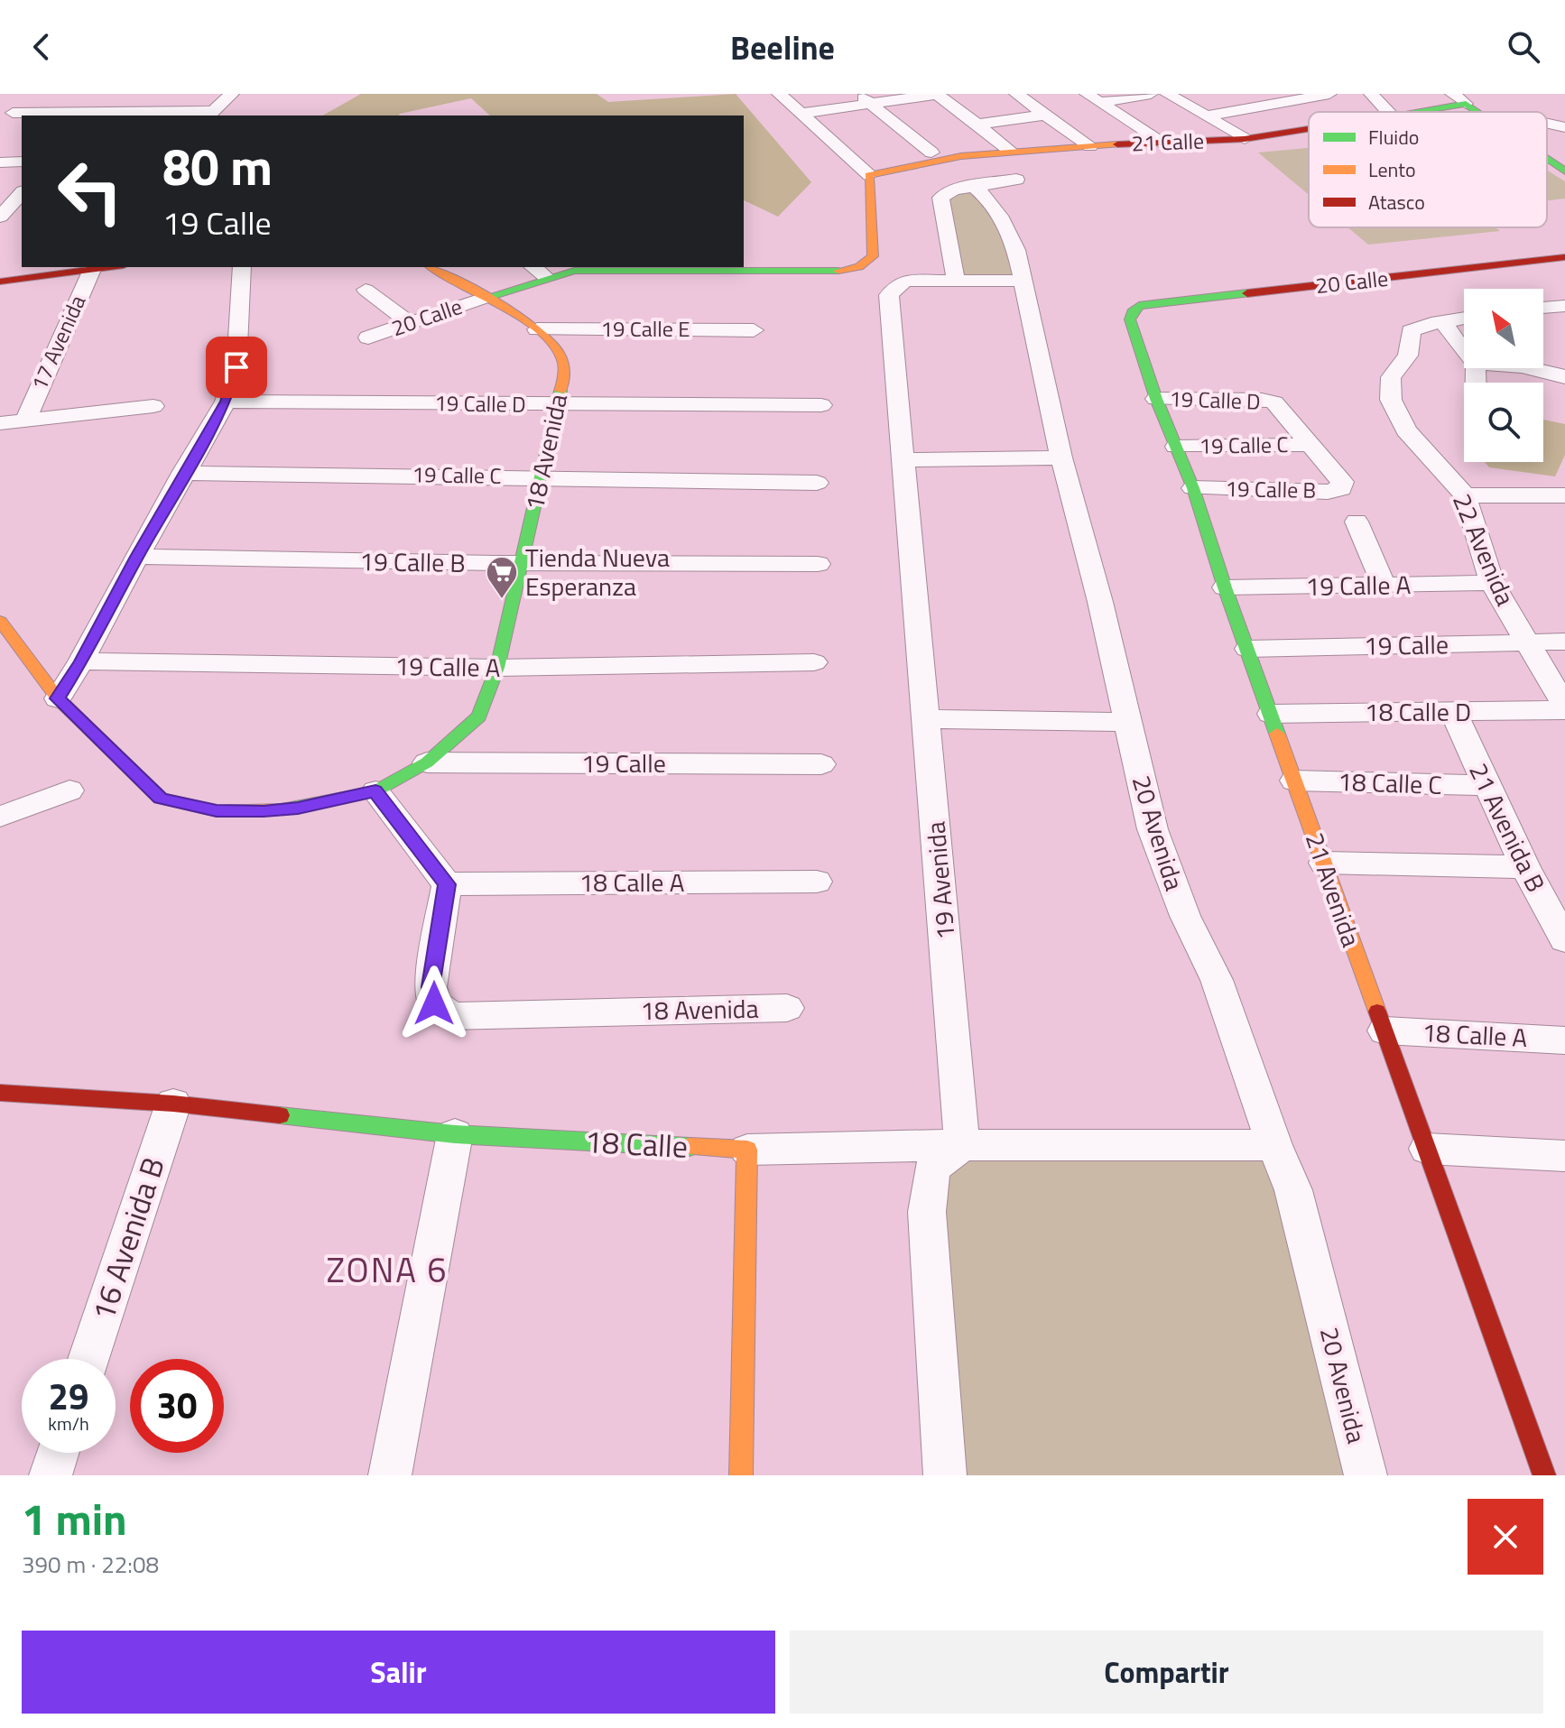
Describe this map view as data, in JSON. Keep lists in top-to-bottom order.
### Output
{
  "streets": {
    "street": [
      "21 Calle",
      "20 Calle",
      "19 Calle E",
      "17 Avenida",
      "19 Calle D",
      "19 Calle C",
      "18 Avenida",
      "19 Calle B",
      "22 Avenida",
      "19 Calle A",
      "19 Calle",
      "18 Calle D",
      "18 Calle C",
      "21 Avenida B",
      "20 Avenida",
      "19 Avenida",
      "18 Calle A",
      "21 Avenida",
      "18 Calle",
      "16 Avenida B"
    ]
  },
  "crossings": [
    ["20 Calle", "18 Avenida"],
    ["20 Calle", "21 Avenida"],
    ["19 Calle E", "18 Avenida"],
    ["19 Calle D", "19 Calle C"],
    ["19 Calle D", "18 Avenida"],
    ["19 Calle D", "19 Calle B"],
    ["19 Calle D", "21 Avenida"],
    ["19 Calle C", "18 Avenida"],
    ["19 Calle C", "19 Calle B"],
    ["19 Calle C", "21 Avenida"],
    ["18 Avenida", "19 Calle B"],
    ["18 Avenida", "19 Calle A"],
    ["18 Avenida", "19 Calle"],
    ["18 Avenida", "18 Calle A"],
    ["19 Calle B", "21 Avenida"],
    ["22 Avenida", "19 Calle A"],
    ["22 Avenida", "19 Calle"],
    ["22 Avenida", "18 Calle D"],
    ["19 Calle A", "21 Avenida"],
    ["19 Calle", "21 Avenida"],
    ["18 Calle D", "21 Avenida B"],
    ["18 Calle D", "21 Avenida"],
    ["18 Calle C", "21 Avenida B"],
    ["18 Calle C", "21 Avenida"],
    ["20 Avenida", "18 Calle"],
    ["19 Avenida", "18 Calle"],
    ["18 Calle A", "21 Avenida"],
    ["18 Calle", "16 Avenida B"]
  ],
  "districts": ["ZONA 6"],
  "places": {
    "supermarket": ["Tienda Nueva Esperanza"]
  },
  "legend": ["Fluido", "Lento", "Atasco"],
  "north": "top left",
  "page": {
    "header": "Beeline",
    "turn": ["80 m", "19 Calle"],
    "speed": "29 km/h",
    "limit": "30",
    "heading": ["1 min", "390 m · 22:08"],
    "buttons": ["Salir", "Compartir"]
  }
}
